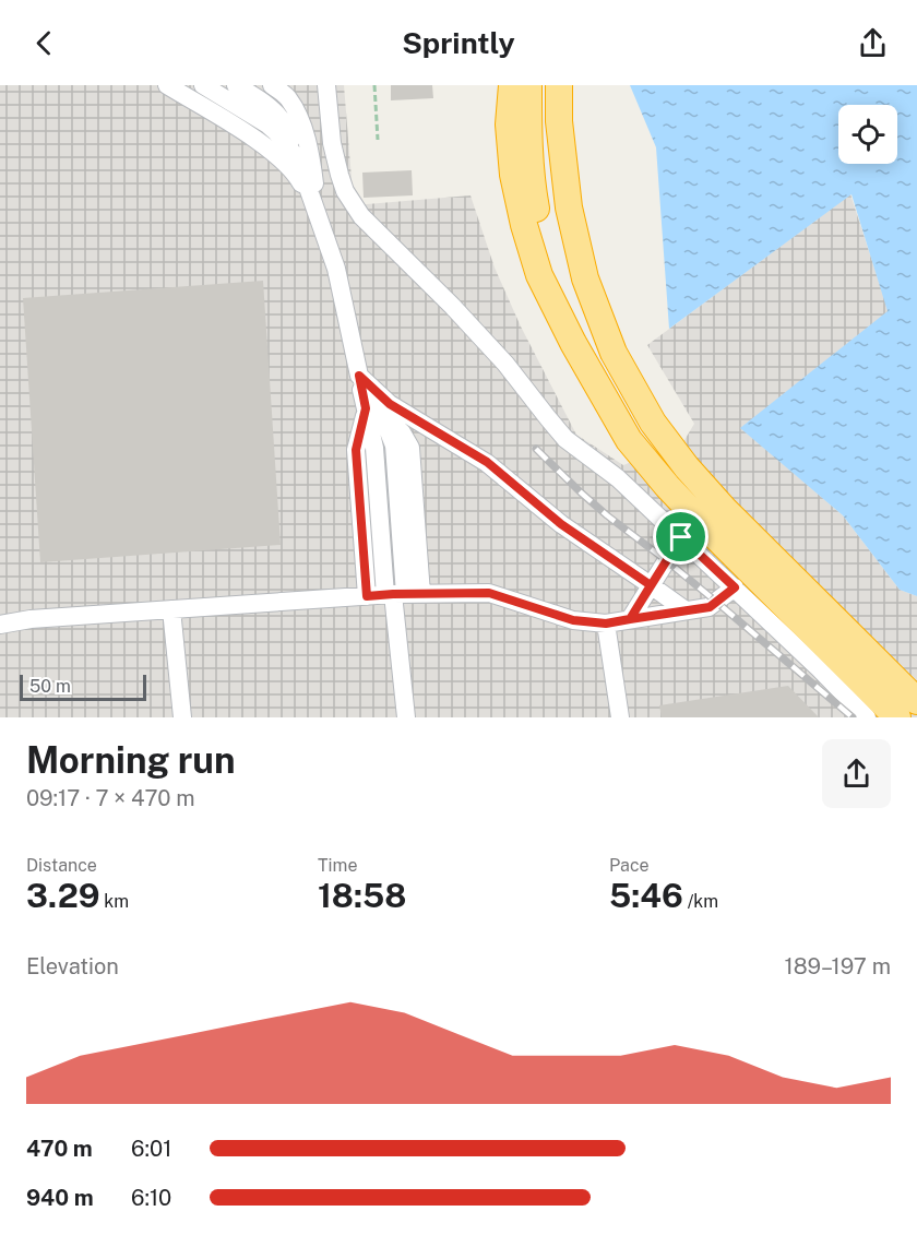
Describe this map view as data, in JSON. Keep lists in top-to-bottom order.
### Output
{
  "scale_bar": "50 m",
  "page": {
    "header": "Sprintly",
    "scale": "50 m",
    "heading": ["Morning run", "09:17 · 7 × 470 m"],
    "stats": [
      ["Distance", "3.29 km"],
      ["Time", "18:58"],
      ["Pace", "5:46 /km"]
    ],
    "chart": ["Elevation", "189–197 m"],
    "list": [
      {
        "name": "470 m",
        "note": "6:01"
      },
      {
        "name": "940 m",
        "note": "6:10"
      }
    ]
  }
}
